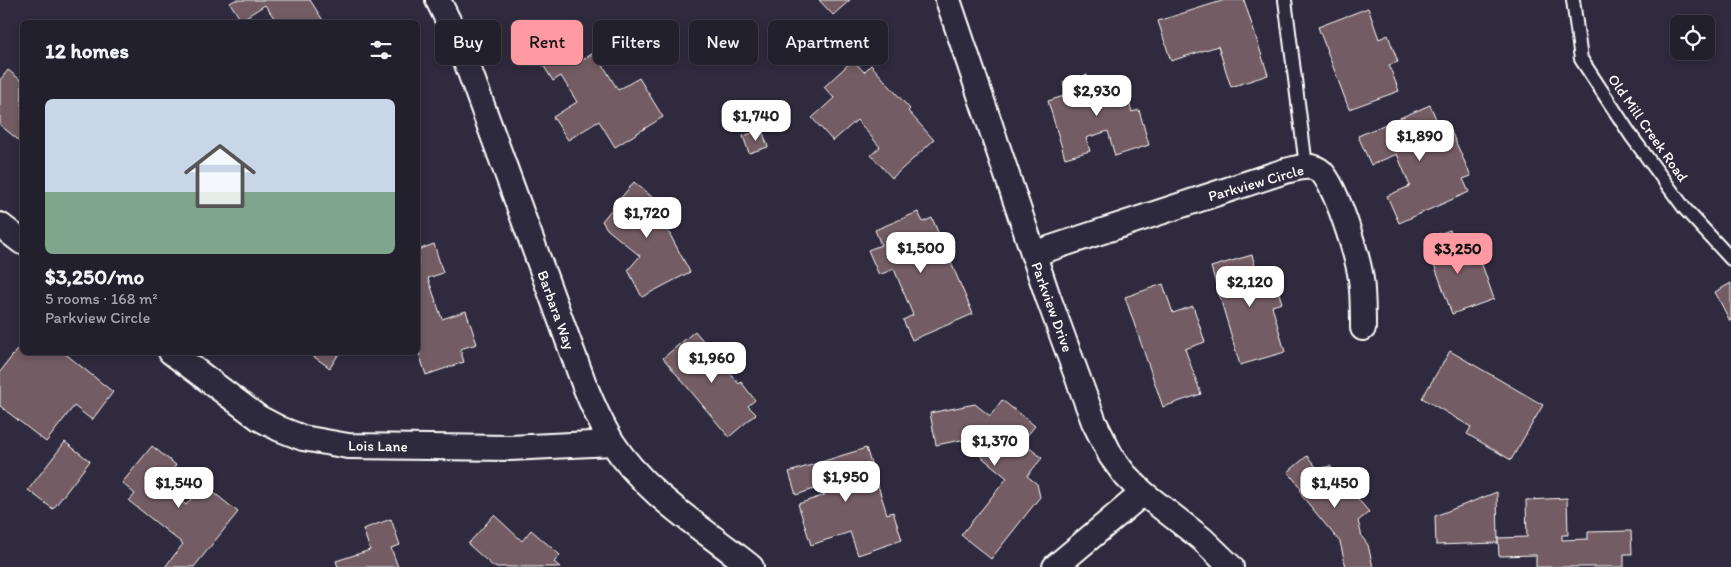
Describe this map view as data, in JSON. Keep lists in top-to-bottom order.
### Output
{
  "streets": {
    "street": [
      "Parkview Circle",
      "Parkview Drive",
      "Barbara Way",
      "Lois Lane"
    ],
    "lane": ["Old Mill Creek Road"]
  },
  "crossings": [
    ["Parkview Circle", "Parkview Drive"],
    ["Barbara Way", "Lois Lane"]
  ],
  "page": {
    "chip": [
      "Buy",
      "Rent",
      "Filters",
      "New",
      "Apartment"
    ],
    "heading": "12 homes",
    "price": [
      "$2,930",
      "$1,740",
      "$1,890",
      "$1,720",
      "$1,500",
      "$3,250",
      "$2,120",
      "$1,960",
      "$1,370",
      "$1,950",
      "$1,540",
      "$1,450"
    ],
    "list": [
      {
        "name": "$3,250/mo",
        "note": "5 rooms · 168 m² · Parkview Circle"
      }
    ]
  }
}
